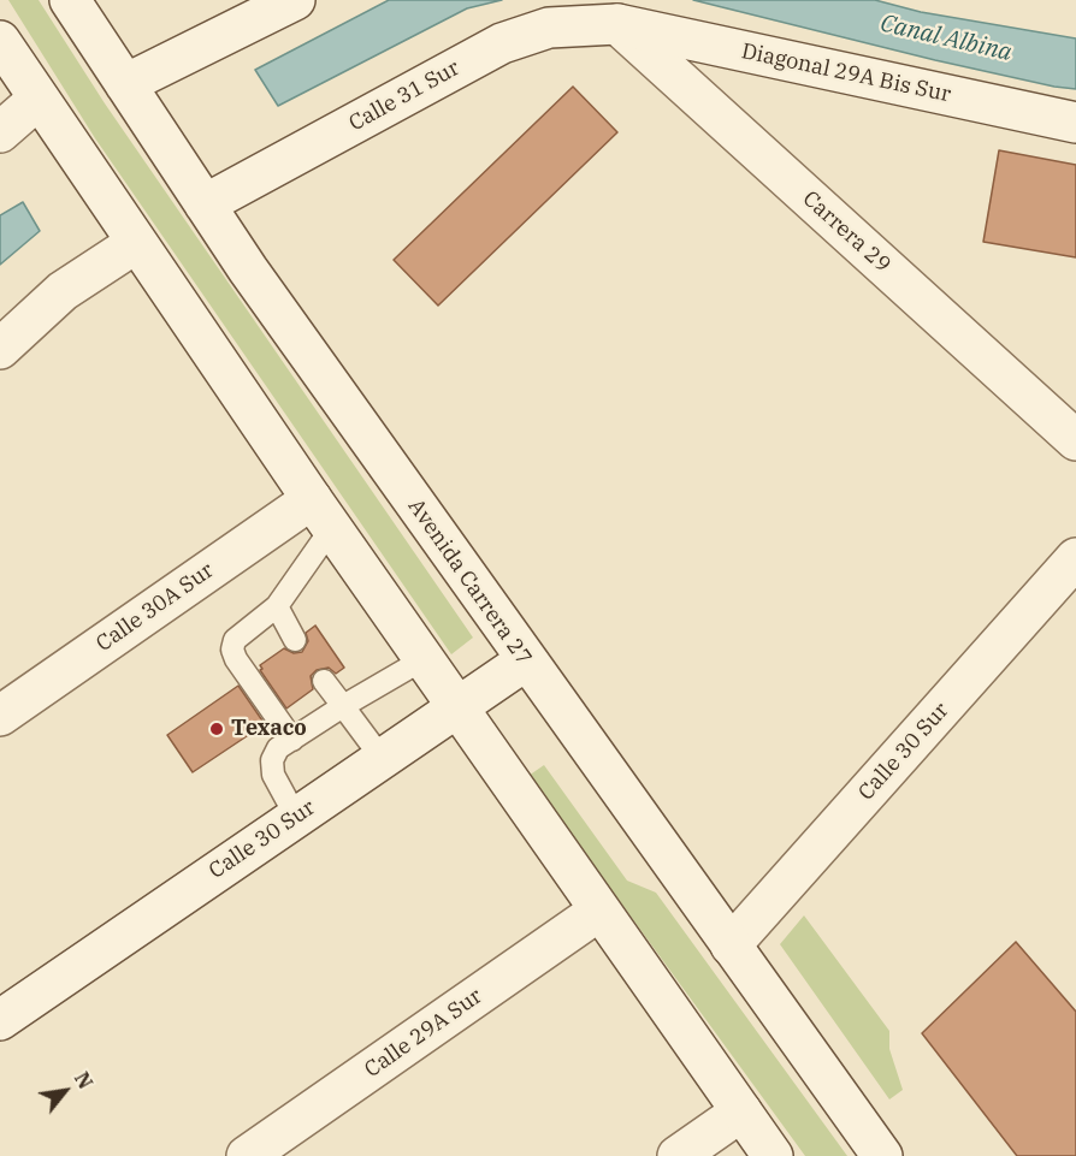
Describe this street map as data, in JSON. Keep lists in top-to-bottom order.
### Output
{
  "streets": {
    "street": [
      "Diagonal 29A Bis Sur",
      "Calle 31 Sur",
      "Carrera 29",
      "Avenida Carrera 27",
      "Calle 30A Sur",
      "Calle 30 Sur",
      "Calle 29A Sur"
    ]
  },
  "crossings": [
    ["Diagonal 29A Bis Sur", "Calle 31 Sur"],
    ["Diagonal 29A Bis Sur", "Carrera 29"],
    ["Calle 31 Sur", "Carrera 29"],
    ["Calle 31 Sur", "Avenida Carrera 27"],
    ["Avenida Carrera 27", "Calle 30 Sur"]
  ],
  "water": ["Canal Albina"],
  "places": ["Texaco"],
  "north": "top right"
}
